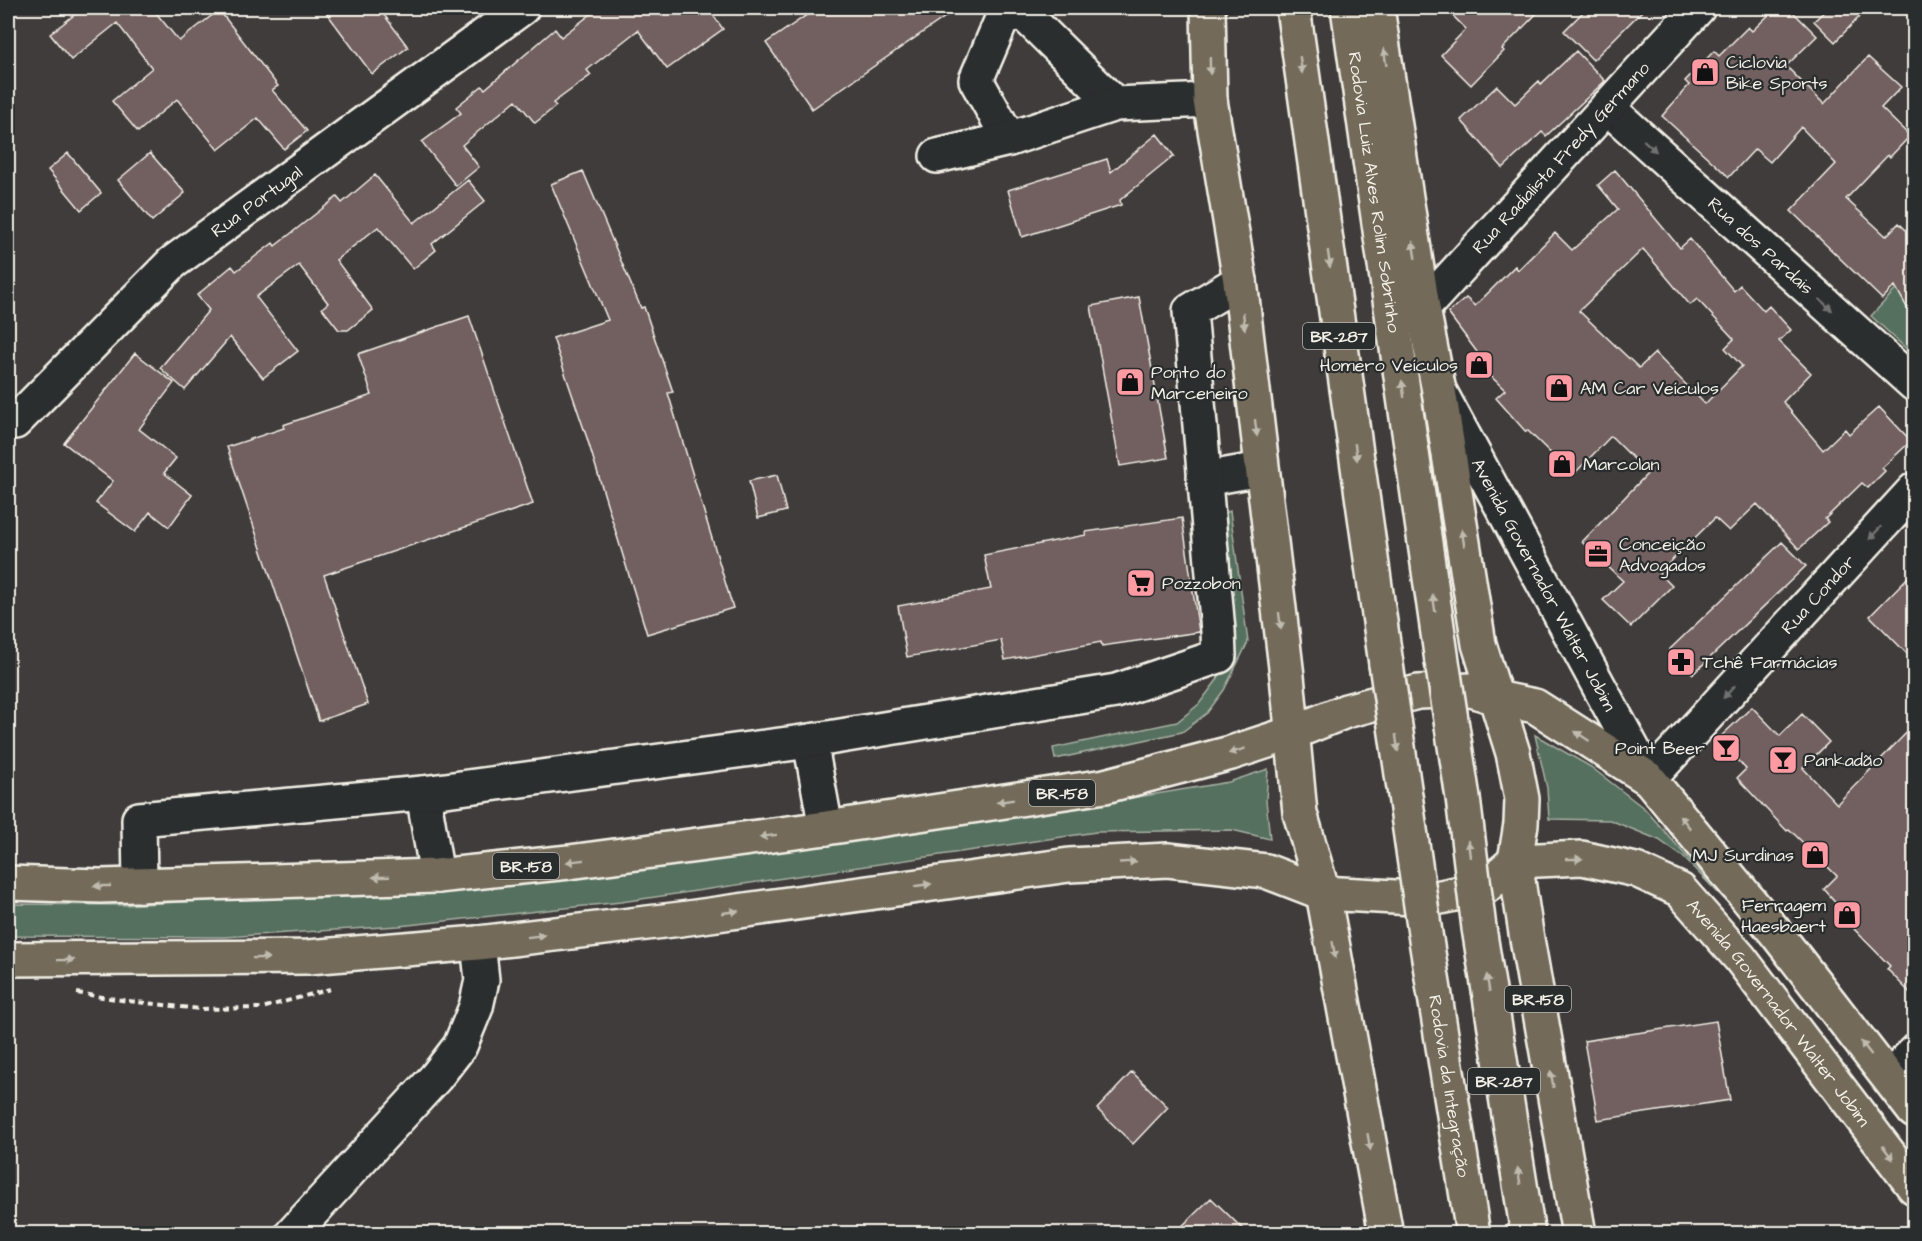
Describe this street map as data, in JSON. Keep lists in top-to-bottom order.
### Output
{
  "streets": {
    "main road": [
      "Rodovia Luiz Alves Rolim Sobrinho",
      "BR-287",
      "Avenida Governador Walter Jobim",
      "BR-158",
      "Rodovia da Integração"
    ],
    "street": [
      "Rua Radialista Fredy Germano",
      "Rua Portugal",
      "Rua dos Pardais",
      "Rua Condor"
    ]
  },
  "crossings": [
    ["Rua Radialista Fredy Germano", "Rua dos Pardais"],
    ["Avenida Governador Walter Jobim", "Rua Condor"],
    ["Avenida Governador Walter Jobim", "BR-158"]
  ],
  "one_way": ["Rua dos Pardais", "Rua Condor"],
  "places": {
    "shop": [
      "Ciclovia Bike Sports",
      "Homero Veículos",
      "Ponto do Marceneiro",
      "AM Car Veículos",
      "Marcolan",
      "MJ Surdinas",
      "Ferragem Haesbaert"
    ],
    "office": ["Conceição Advogados"],
    "supermarket": ["Pozzobon"],
    "pharmacy": ["Tchê Farmácias"],
    "bar": ["Point Beer", "Pankadão"]
  }
}
